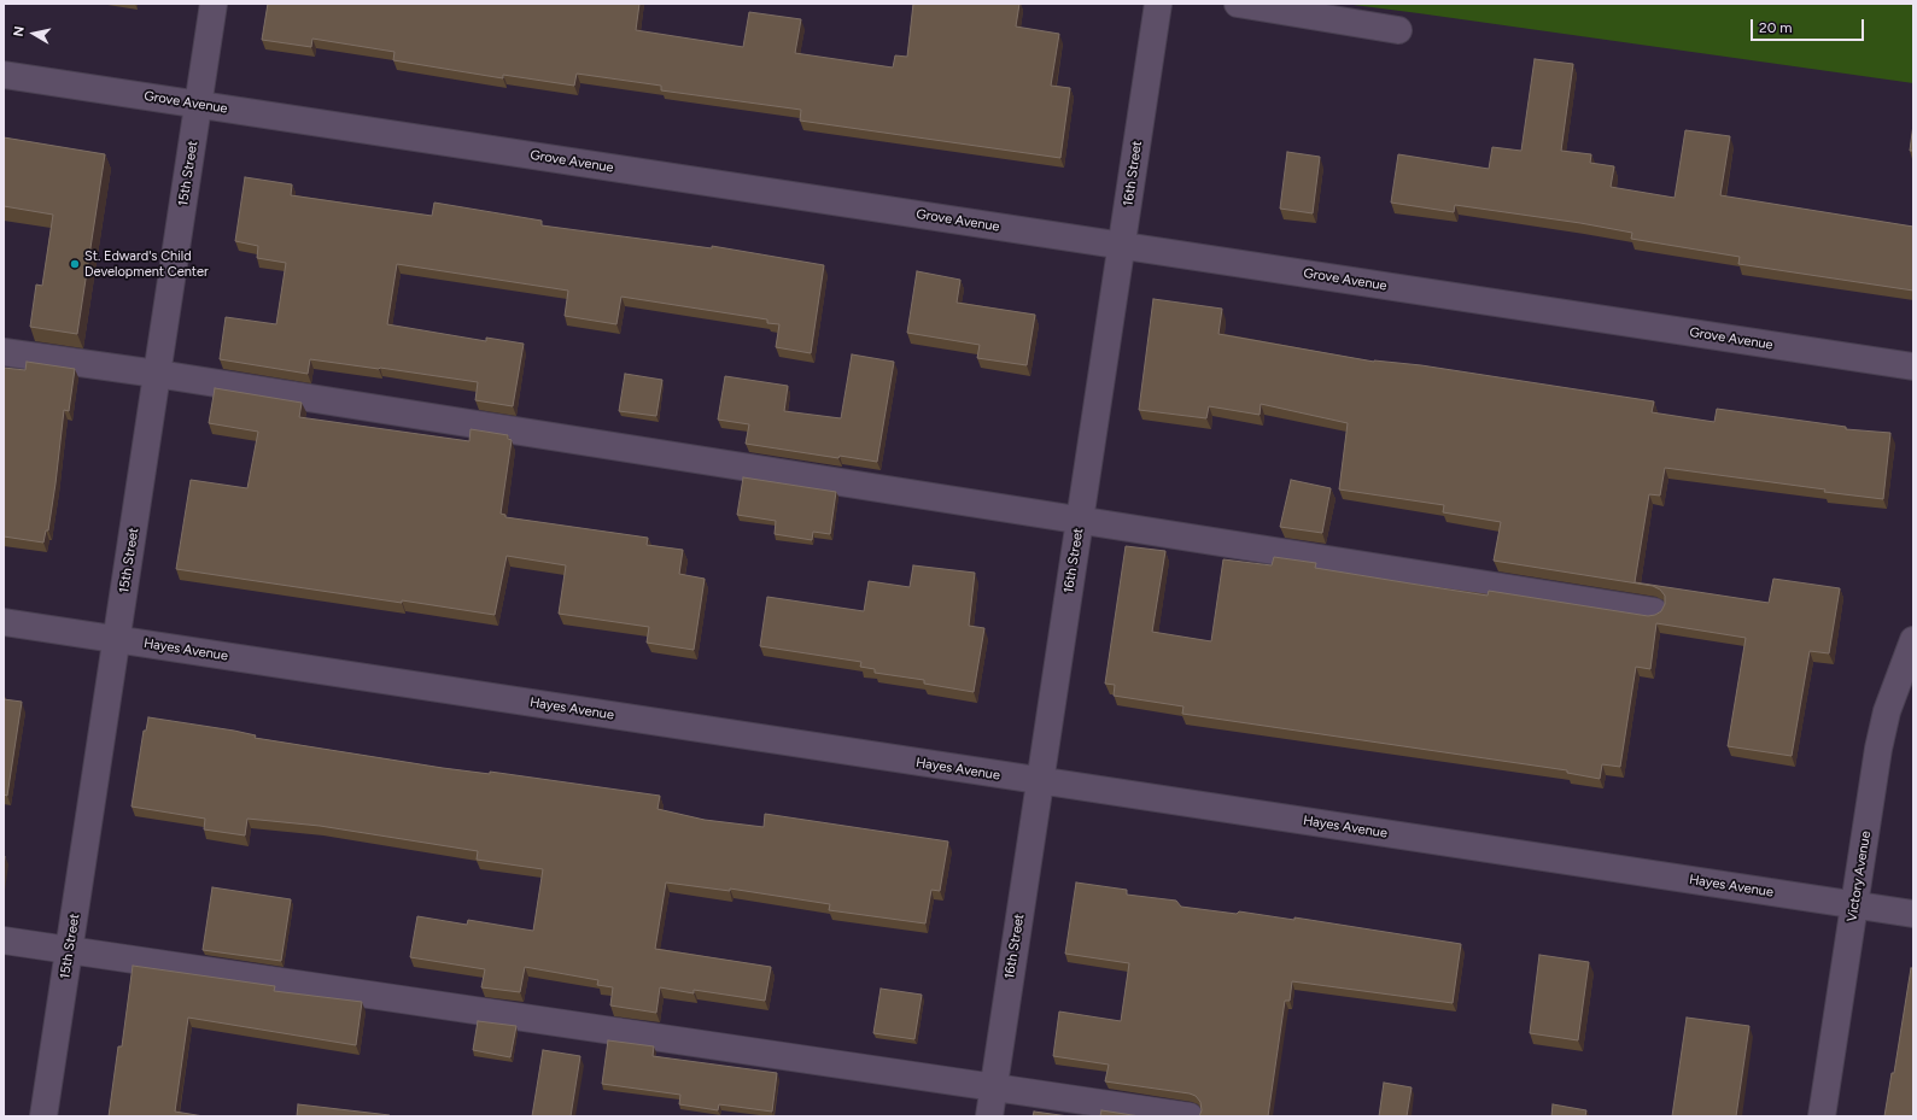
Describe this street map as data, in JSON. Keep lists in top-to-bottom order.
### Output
{
  "streets": {
    "street": [
      "Grove Avenue",
      "15th Street",
      "16th Street",
      "Hayes Avenue",
      "Victory Avenue"
    ]
  },
  "crossings": [
    ["Grove Avenue", "15th Street"],
    ["Grove Avenue", "16th Street"],
    ["15th Street", "Hayes Avenue"],
    ["16th Street", "Hayes Avenue"],
    ["Hayes Avenue", "Victory Avenue"]
  ],
  "places": ["St. Edward's Child Development Center"],
  "scale_bar": "20 m",
  "north": "left"
}
